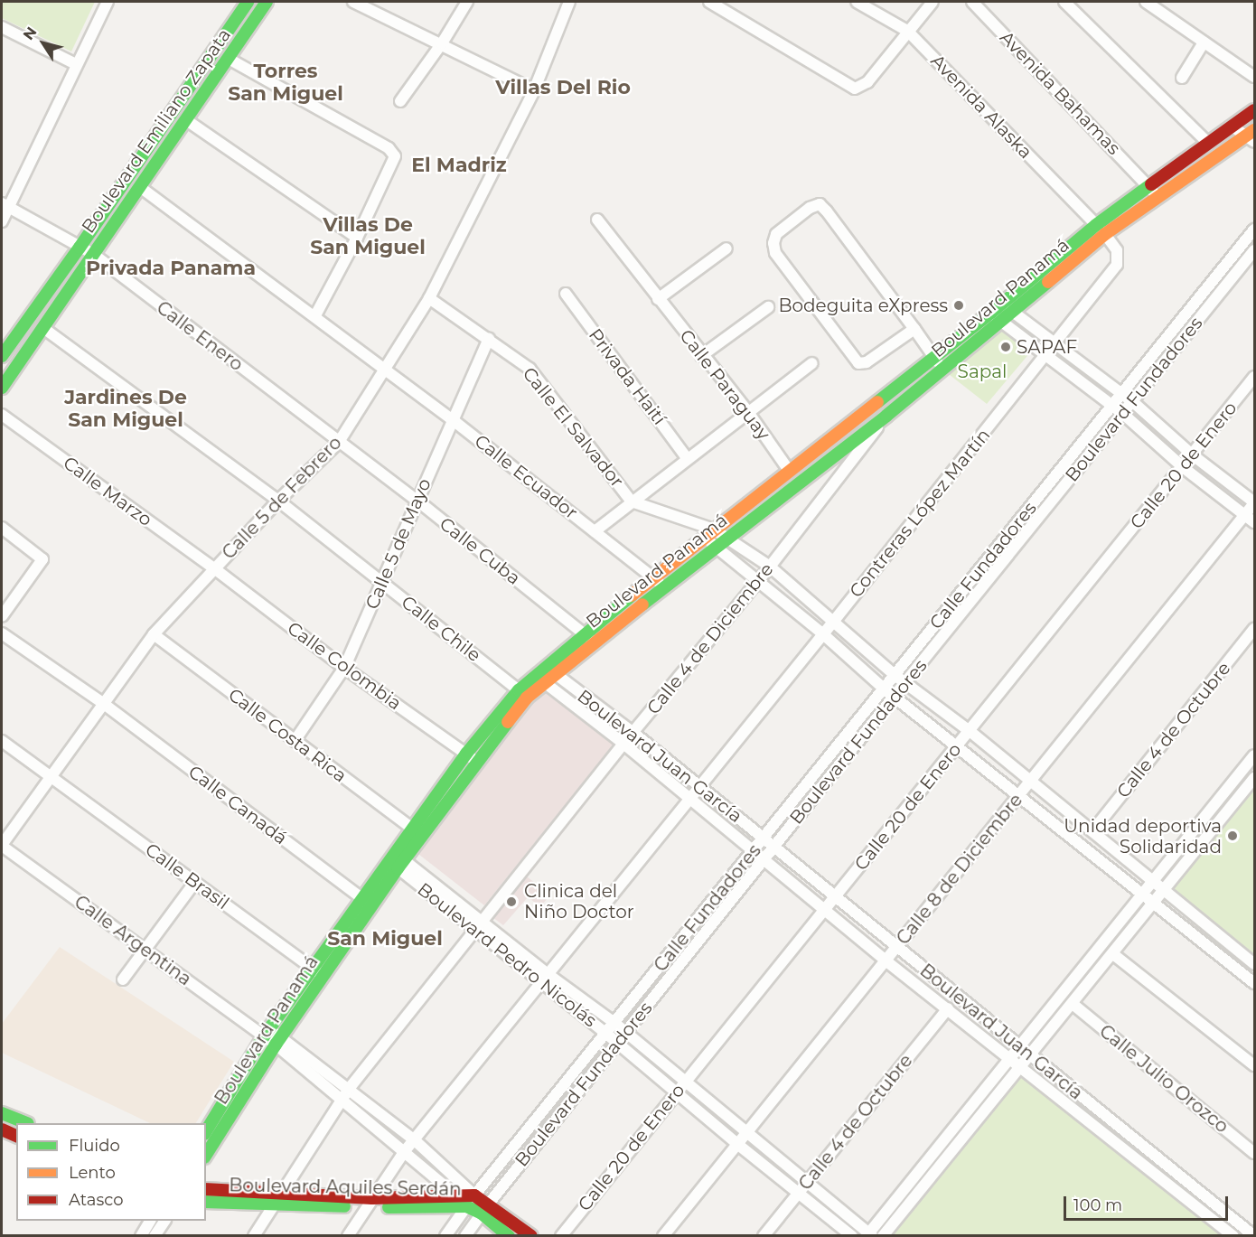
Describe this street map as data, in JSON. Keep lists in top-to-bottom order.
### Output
{
  "streets": {
    "street": [
      "Avenida Bahamas",
      "Avenida Alaska",
      "Boulevard Emiliano Zapata",
      "Boulevard Panamá",
      "Calle Enero",
      "Privada Haití",
      "Calle Paraguay",
      "Boulevard Fundadores",
      "Calle El Salvador",
      "Calle 20 de Enero",
      "Calle Ecuador",
      "Calle Marzo",
      "Calle 5 de Febrero",
      "Contreras López Martín",
      "Calle 5 de Mayo",
      "Calle Cuba",
      "Calle Fundadores",
      "Calle Chile",
      "Calle 4 de Diciembre",
      "Calle Colombia",
      "Calle 4 de Octubre",
      "Calle Costa Rica",
      "Boulevard Juan García",
      "Calle Canadá",
      "Calle 8 de Diciembre",
      "Calle Brasil",
      "Calle Argentina",
      "Boulevard Pedro Nicolás",
      "Calle Julio Orozco",
      "Boulevard Aquiles Serdán"
    ]
  },
  "crossings": [
    ["Avenida Bahamas", "Boulevard Panamá"],
    ["Avenida Alaska", "Boulevard Panamá"],
    ["Avenida Alaska", "Contreras López Martín"],
    ["Boulevard Emiliano Zapata", "Calle Enero"],
    ["Boulevard Emiliano Zapata", "Calle Ecuador"],
    ["Boulevard Emiliano Zapata", "Calle Chile"],
    ["Boulevard Panamá", "Calle Paraguay"],
    ["Boulevard Panamá", "Calle El Salvador"],
    ["Boulevard Panamá", "Calle Ecuador"],
    ["Boulevard Panamá", "Contreras López Martín"],
    ["Boulevard Panamá", "Calle Cuba"],
    ["Boulevard Panamá", "Calle Chile"],
    ["Boulevard Panamá", "Calle 4 de Diciembre"],
    ["Boulevard Panamá", "Calle Colombia"],
    ["Boulevard Panamá", "Calle Costa Rica"],
    ["Boulevard Panamá", "Boulevard Juan García"],
    ["Boulevard Panamá", "Calle Canadá"],
    ["Boulevard Panamá", "Calle Brasil"],
    ["Boulevard Panamá", "Calle Argentina"],
    ["Boulevard Panamá", "Boulevard Pedro Nicolás"],
    ["Calle Enero", "Calle 5 de Febrero"],
    ["Calle Enero", "Calle Cuba"],
    ["Boulevard Fundadores", "Calle El Salvador"],
    ["Boulevard Fundadores", "Boulevard Juan García"],
    ["Boulevard Fundadores", "Boulevard Pedro Nicolás"],
    ["Boulevard Fundadores", "Boulevard Aquiles Serdán"],
    ["Calle El Salvador", "Calle 20 de Enero"],
    ["Calle El Salvador", "Calle 5 de Febrero"],
    ["Calle El Salvador", "Contreras López Martín"],
    ["Calle El Salvador", "Calle 5 de Mayo"],
    ["Calle El Salvador", "Calle Fundadores"],
    ["Calle El Salvador", "Calle 4 de Diciembre"],
    ["Calle El Salvador", "Calle 4 de Octubre"],
    ["Calle El Salvador", "Calle 8 de Diciembre"],
    ["Calle 20 de Enero", "Boulevard Juan García"],
    ["Calle 20 de Enero", "Boulevard Pedro Nicolás"],
    ["Calle Ecuador", "Calle 5 de Febrero"],
    ["Calle Ecuador", "Calle 5 de Mayo"],
    ["Calle Marzo", "Calle 5 de Febrero"],
    ["Calle Marzo", "Calle Colombia"],
    ["Calle 5 de Febrero", "Calle Cuba"],
    ["Calle 5 de Febrero", "Calle Chile"],
    ["Calle 5 de Febrero", "Calle Colombia"],
    ["Calle 5 de Febrero", "Calle Costa Rica"],
    ["Calle 5 de Febrero", "Calle Canadá"],
    ["Calle 5 de Febrero", "Calle Brasil"],
    ["Calle 5 de Febrero", "Calle Argentina"],
    ["Contreras López Martín", "Boulevard Juan García"],
    ["Contreras López Martín", "Boulevard Pedro Nicolás"],
    ["Contreras López Martín", "Boulevard Aquiles Serdán"],
    ["Calle 5 de Mayo", "Calle Cuba"],
    ["Calle 5 de Mayo", "Calle Chile"],
    ["Calle 5 de Mayo", "Calle Colombia"],
    ["Calle 5 de Mayo", "Calle Costa Rica"],
    ["Calle Fundadores", "Boulevard Juan García"],
    ["Calle Fundadores", "Boulevard Pedro Nicolás"],
    ["Calle Fundadores", "Boulevard Aquiles Serdán"],
    ["Calle 4 de Diciembre", "Boulevard Juan García"],
    ["Calle 4 de Diciembre", "Boulevard Pedro Nicolás"],
    ["Calle 4 de Octubre", "Boulevard Juan García"],
    ["Calle 4 de Octubre", "Boulevard Pedro Nicolás"],
    ["Boulevard Juan García", "Calle 8 de Diciembre"],
    ["Calle 8 de Diciembre", "Boulevard Pedro Nicolás"]
  ],
  "districts": [
    "Torres San Miguel",
    "Villas Del Rio",
    "El Madriz",
    "Villas De San Miguel",
    "Privada Panama",
    "Jardines De San Miguel",
    "San Miguel"
  ],
  "parks": ["Sapal"],
  "places": [
    "Bodeguita eXpress",
    "SAPAF",
    "Unidad deportiva Solidaridad",
    "Clinica del Niño Doctor"
  ],
  "legend": ["Fluido", "Lento", "Atasco"],
  "scale_bar": "100 m",
  "north": "top left"
}
